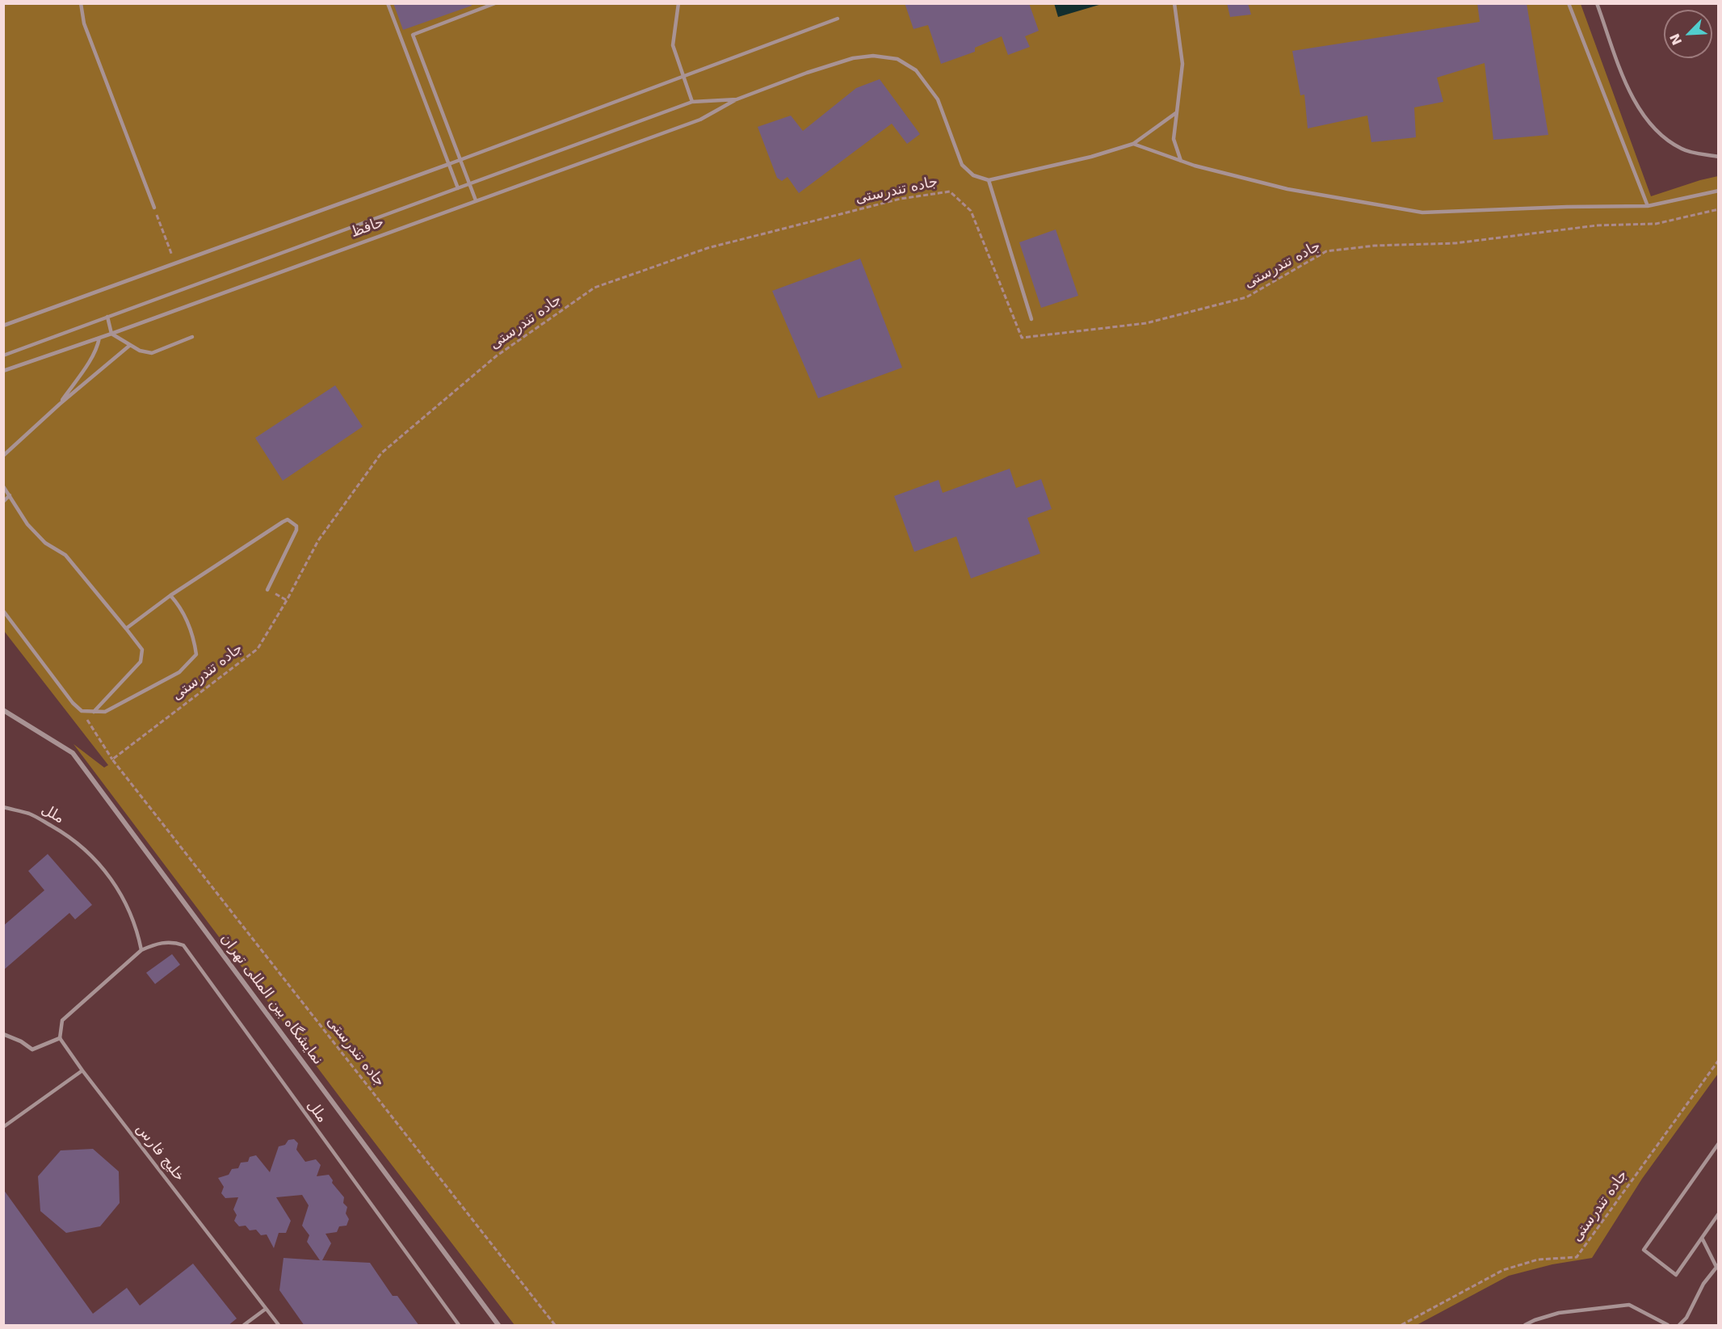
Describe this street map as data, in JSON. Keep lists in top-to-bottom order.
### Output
{
  "streets": {
    "street": ["نمایشگاه بین المللی تهران"],
    "lane": ["حافظ", "ملل", "خلیج فارس"],
    "path": ["جاده تندرستی"]
  },
  "north": "bottom left"
}
